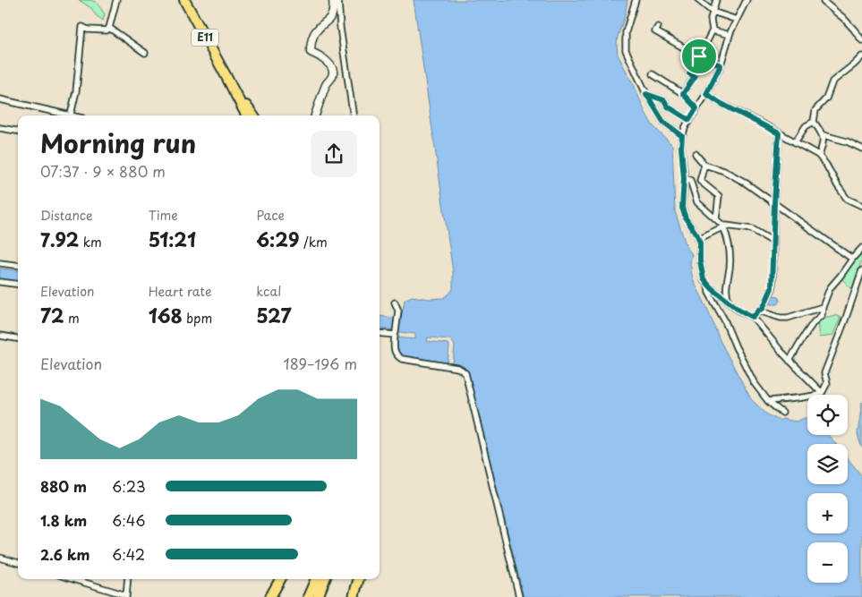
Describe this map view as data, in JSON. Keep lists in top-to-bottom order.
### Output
{
  "streets": {
    "highway": ["E11"]
  },
  "page": {
    "heading": ["Morning run", "07:37 · 9 × 880 m"],
    "stats": [
      ["Distance", "7.92 km"],
      ["Time", "51:21"],
      ["Pace", "6:29 /km"],
      ["Elevation", "72 m"],
      ["Heart rate", "168 bpm"],
      ["kcal", "527"]
    ],
    "chart": ["Elevation", "189–196 m"],
    "map_buttons": ["+", "−"],
    "list": [
      {
        "name": "880 m",
        "note": "6:23"
      },
      {
        "name": "1.8 km",
        "note": "6:46"
      },
      {
        "name": "2.6 km",
        "note": "6:42"
      }
    ]
  }
}
